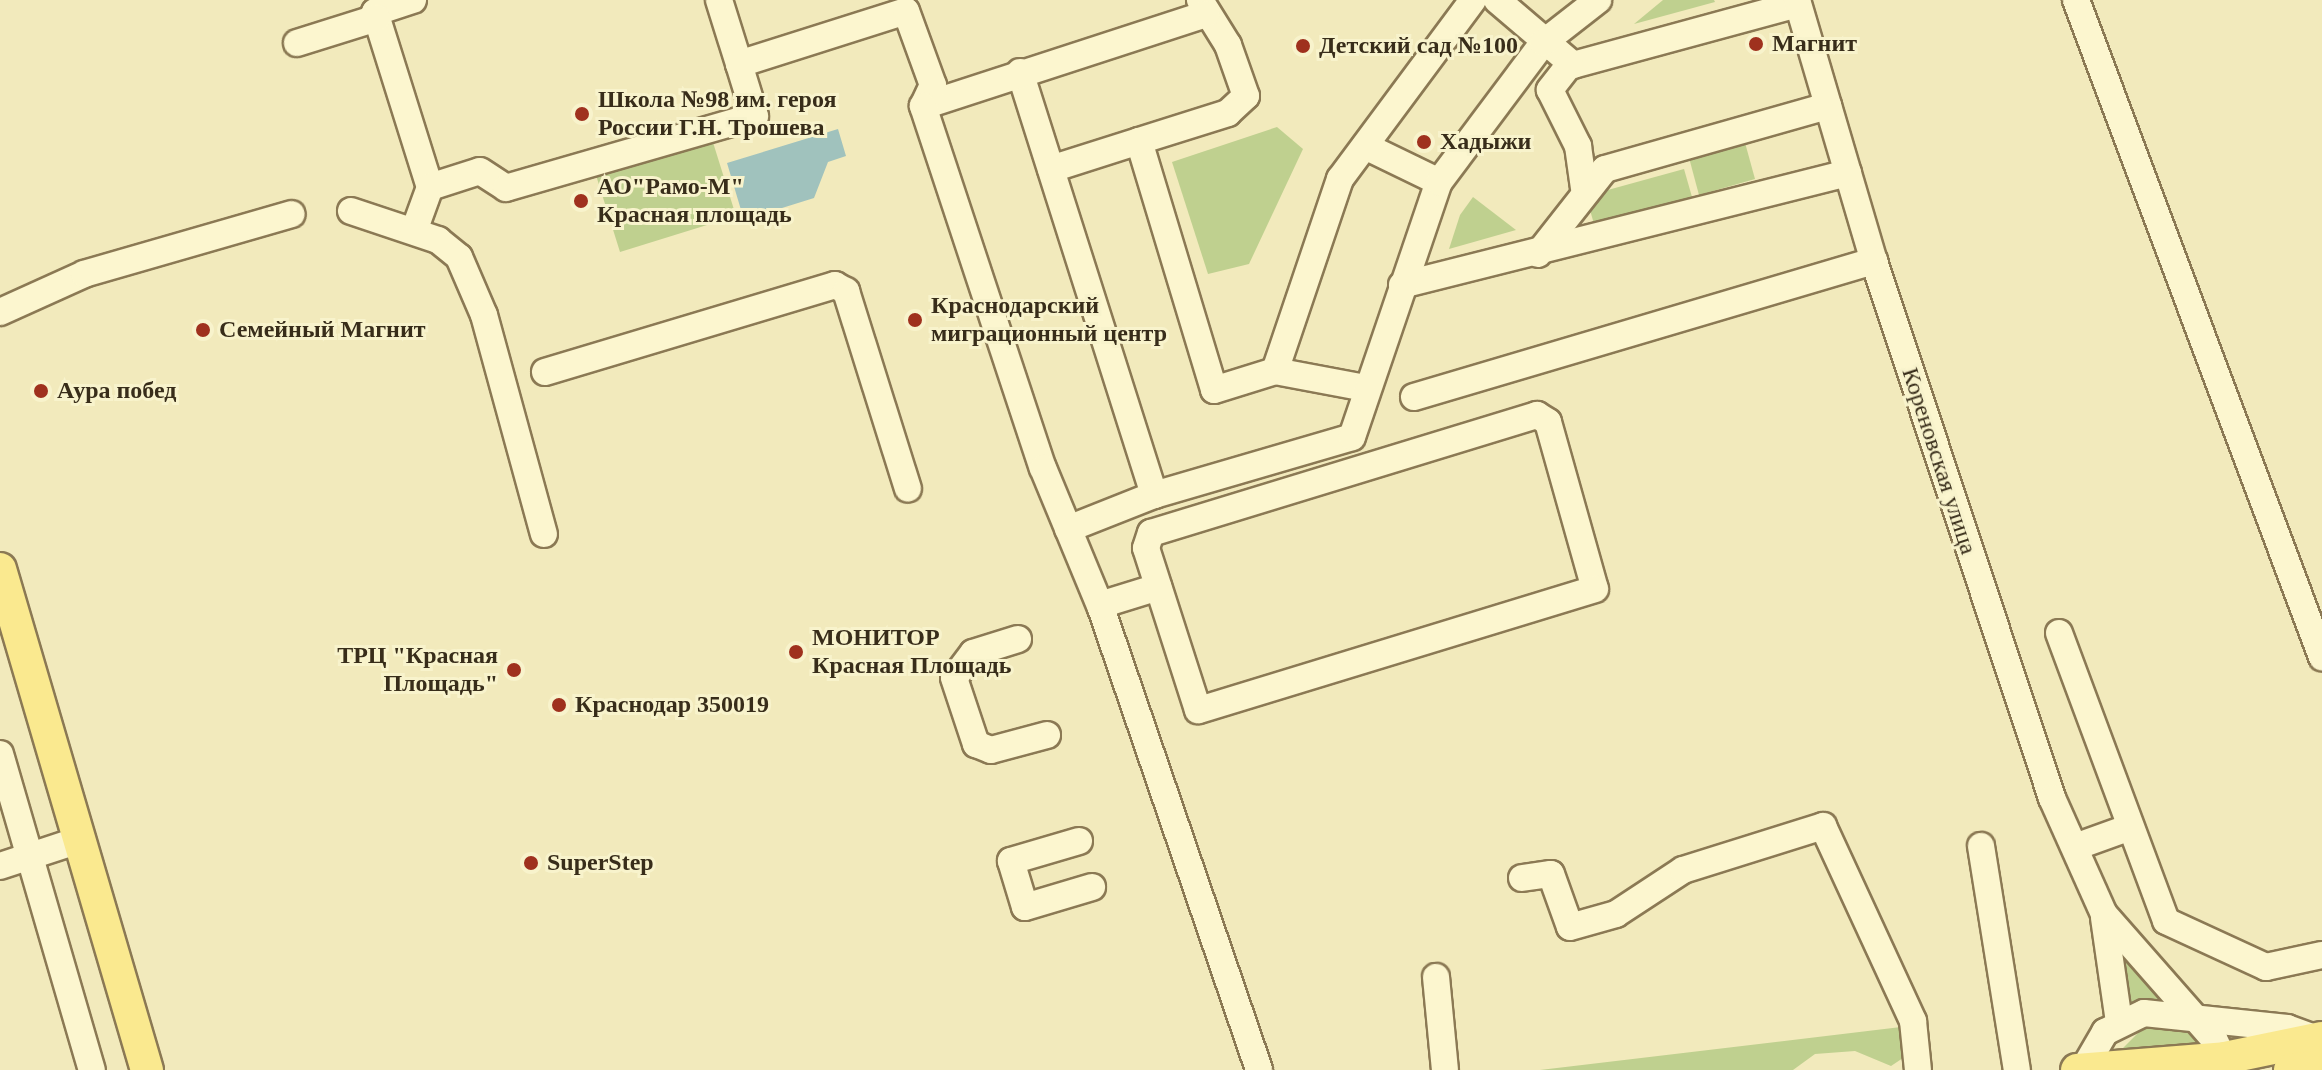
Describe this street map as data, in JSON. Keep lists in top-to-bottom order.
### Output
{
  "streets": {
    "street": ["Кореновская улица"]
  },
  "places": [
    "Магнит",
    "Детский сад №100",
    "Школа №98 им. героя России Г.Н. Трошева",
    "Хадыжи",
    "АО\"Рамо-М\" Красная площадь",
    "Краснодарский миграционный центр",
    "Семейный Магнит",
    "Аура побед",
    "МОНИТОР Красная Площадь",
    "ТРЦ \"Красная Площадь\"",
    "Краснодар 350019",
    "SuperStep"
  ]
}
